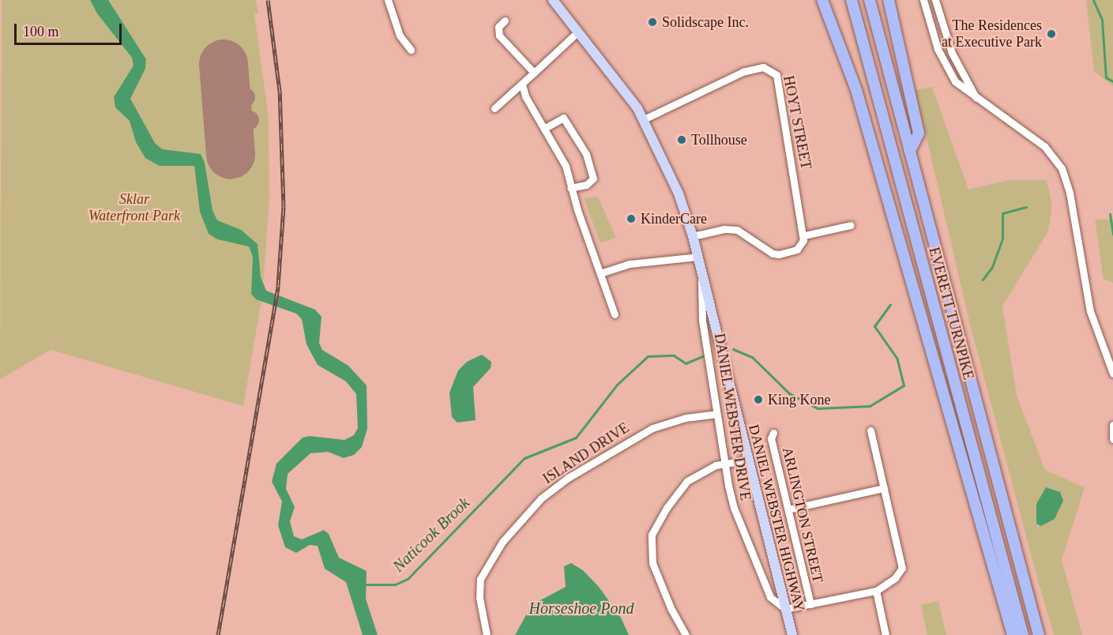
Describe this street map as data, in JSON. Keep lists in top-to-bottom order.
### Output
{
  "streets": {
    "highway": ["EVERETT TURNPIKE"],
    "main road": ["DANIEL WEBSTER HIGHWAY"],
    "street": [
      "HOYT STREET",
      "DANIEL WEBSTER DRIVE",
      "ISLAND DRIVE",
      "ARLINGTON STREET"
    ]
  },
  "crossings": [
    ["HOYT STREET", "DANIEL WEBSTER HIGHWAY"],
    ["DANIEL WEBSTER DRIVE", "ISLAND DRIVE"],
    ["DANIEL WEBSTER DRIVE", "DANIEL WEBSTER HIGHWAY"]
  ],
  "water": ["Naticook Brook", "Horseshoe Pond"],
  "parks": ["Sklar Waterfront Park"],
  "places": [
    "Solidscape Inc.",
    "The Residences at Executive Park",
    "Tollhouse",
    "KinderCare",
    "King Kone"
  ],
  "scale_bar": "100 m"
}
